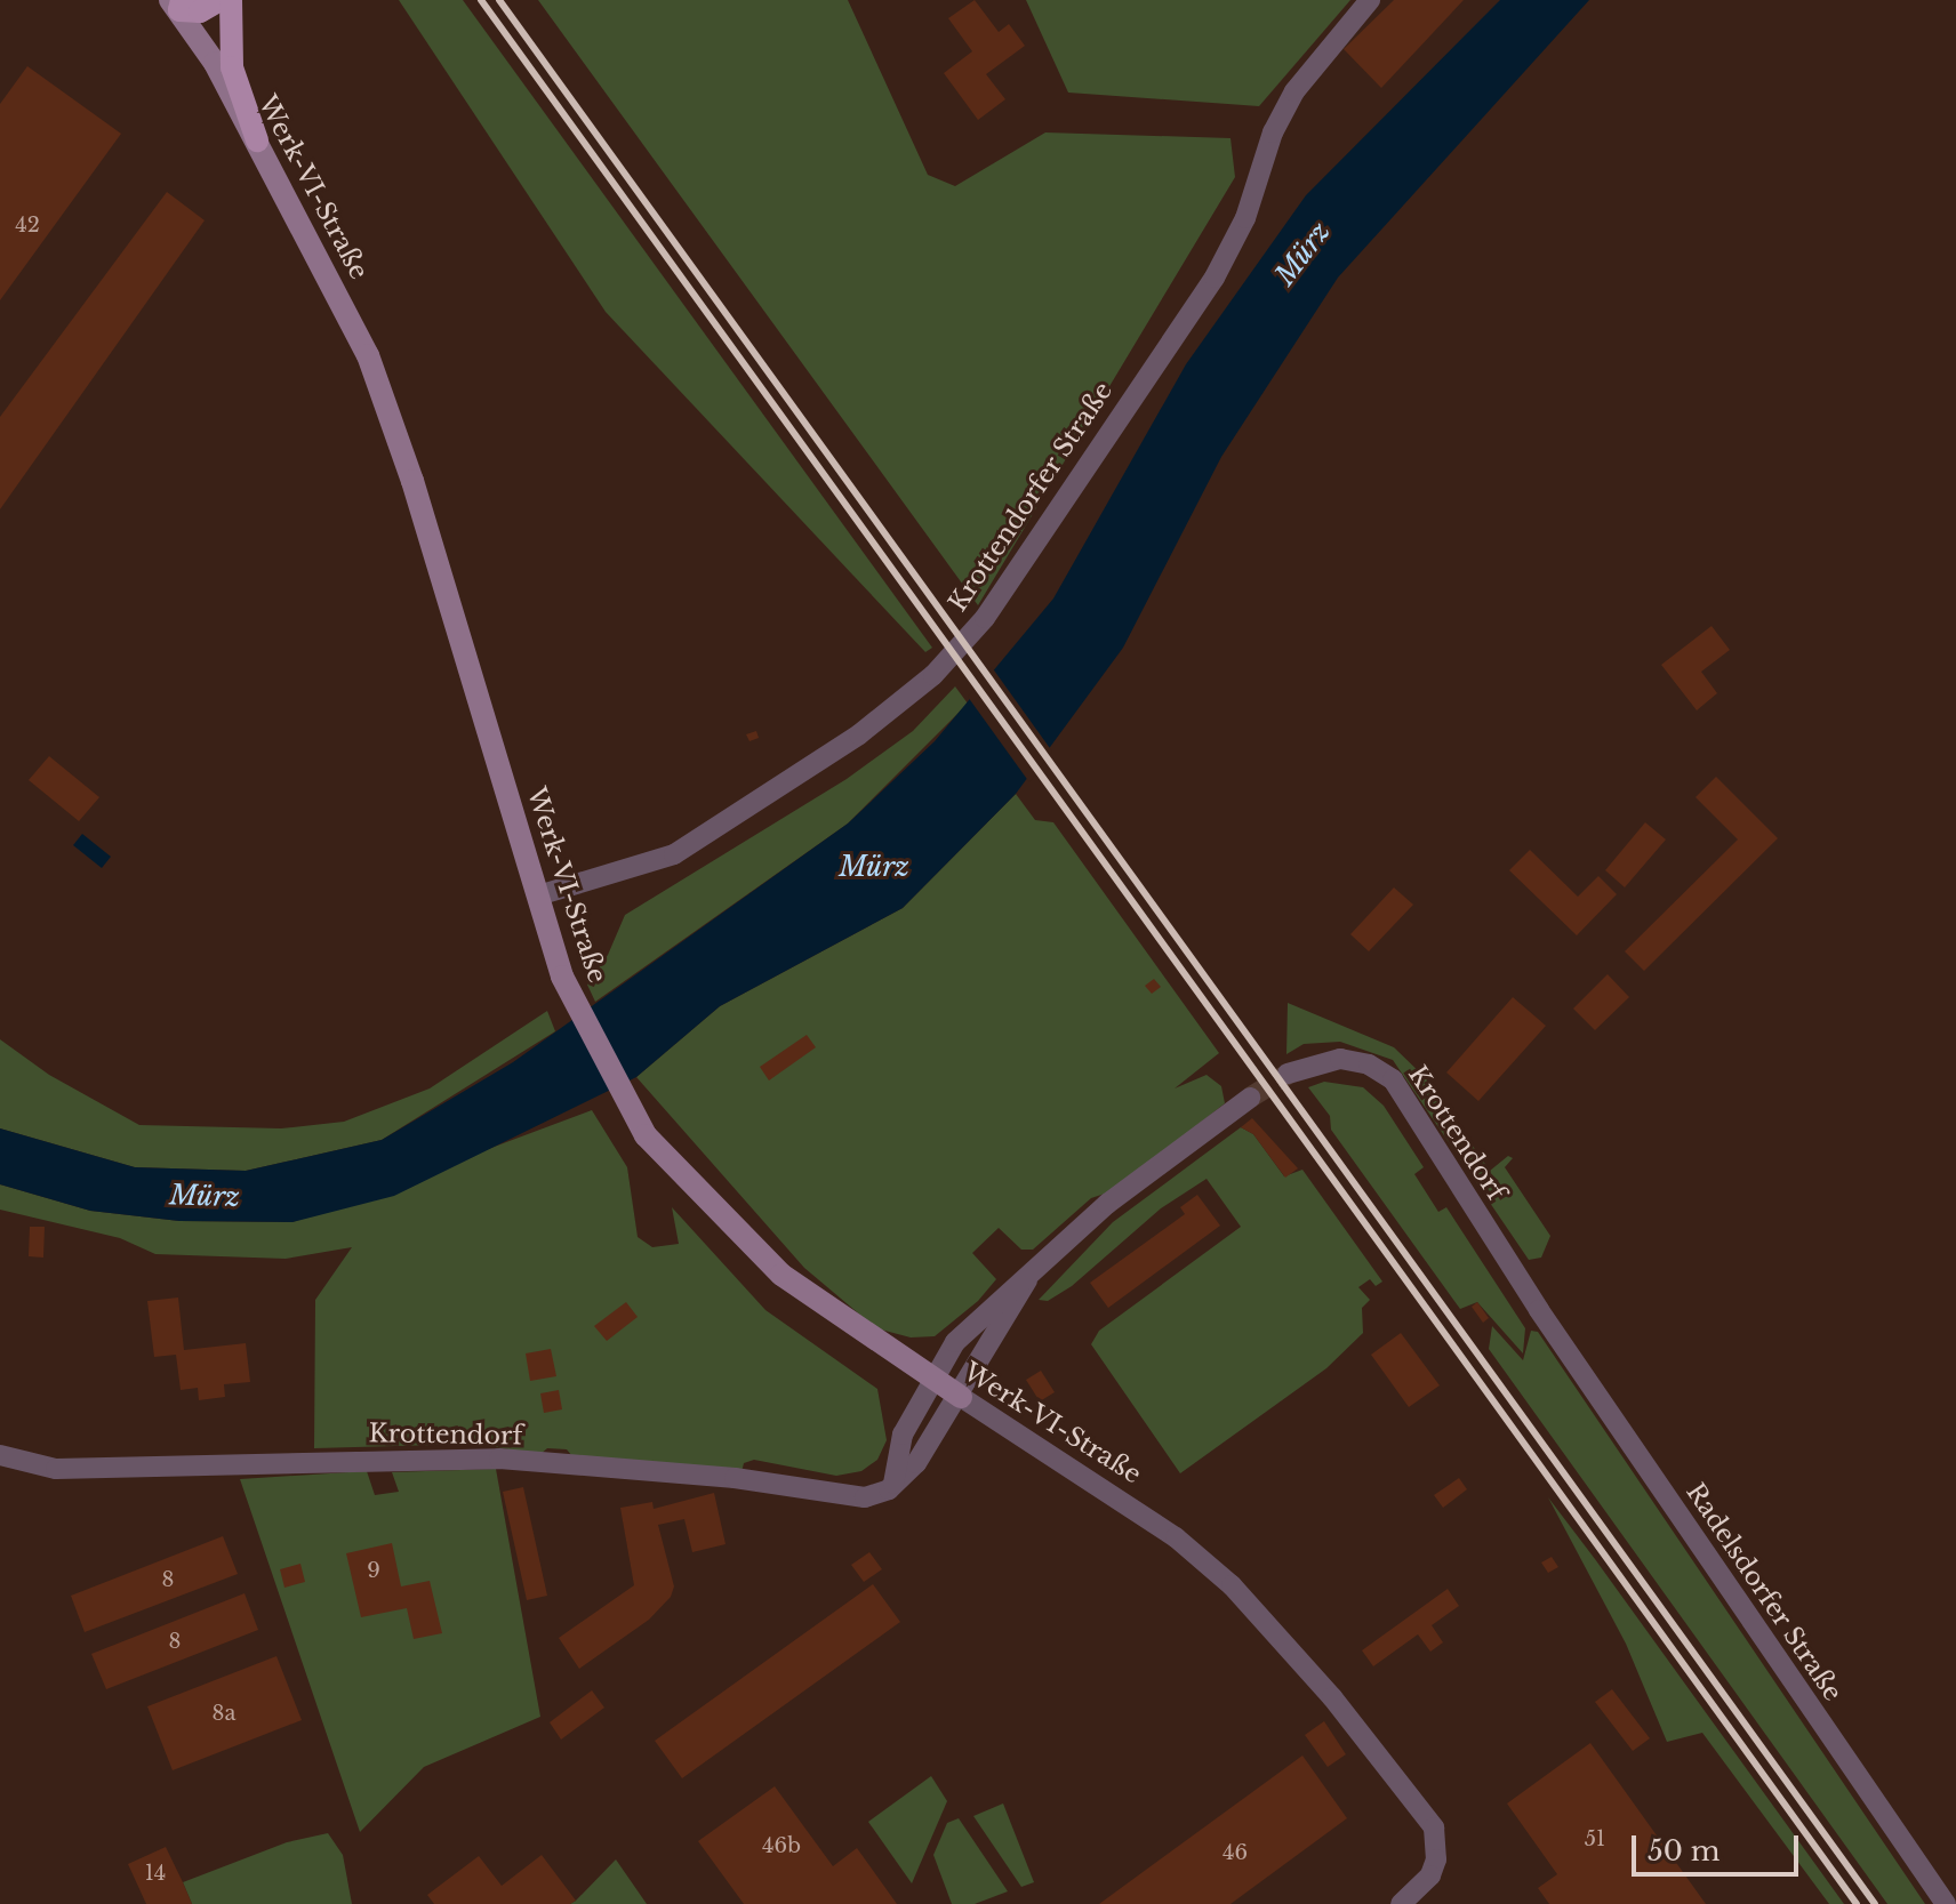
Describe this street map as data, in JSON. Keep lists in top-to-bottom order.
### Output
{
  "streets": {
    "main road": ["Werk-VI-Straße"],
    "street": ["Krottendorfer Straße", "Krottendorf", "Radelsdorfer Straße"]
  },
  "crossings": [
    ["Werk-VI-Straße", "Krottendorfer Straße"],
    ["Krottendorf", "Radelsdorfer Straße"]
  ],
  "water": ["Mürz"],
  "house_numbers": [
    "42",
    "9",
    "8",
    "8",
    "8a",
    "51",
    "46b",
    "46",
    "14"
  ],
  "scale_bar": "50 m"
}
